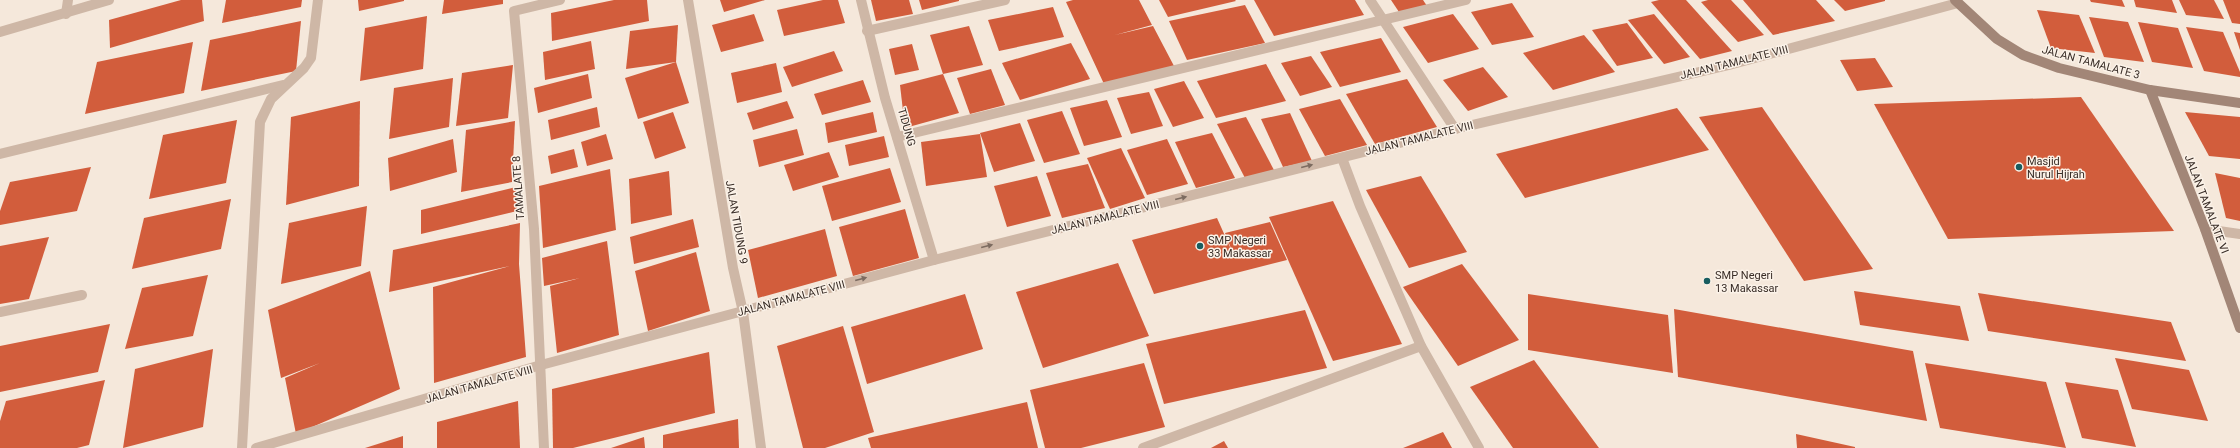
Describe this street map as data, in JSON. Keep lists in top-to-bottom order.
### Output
{
  "streets": {
    "street": [
      "JALAN TAMALATE VIII",
      "JALAN TAMALATE 3",
      "TIDUNG",
      "TAMALATE 8",
      "JALAN TAMALATE VI",
      "JALAN TIDUNG 9"
    ]
  },
  "crossings": [
    ["JALAN TAMALATE VIII", "JALAN TAMALATE 3"],
    ["JALAN TAMALATE VIII", "TIDUNG"],
    ["JALAN TAMALATE VIII", "TAMALATE 8"],
    ["JALAN TAMALATE VIII", "JALAN TIDUNG 9"],
    ["JALAN TAMALATE 3", "JALAN TAMALATE VI"]
  ],
  "one_way": ["JALAN TAMALATE VIII"],
  "places": ["Masjid Nurul Hijrah", "SMP Negeri 33 Makassar", "SMP Negeri 13 Makassar"]
}
